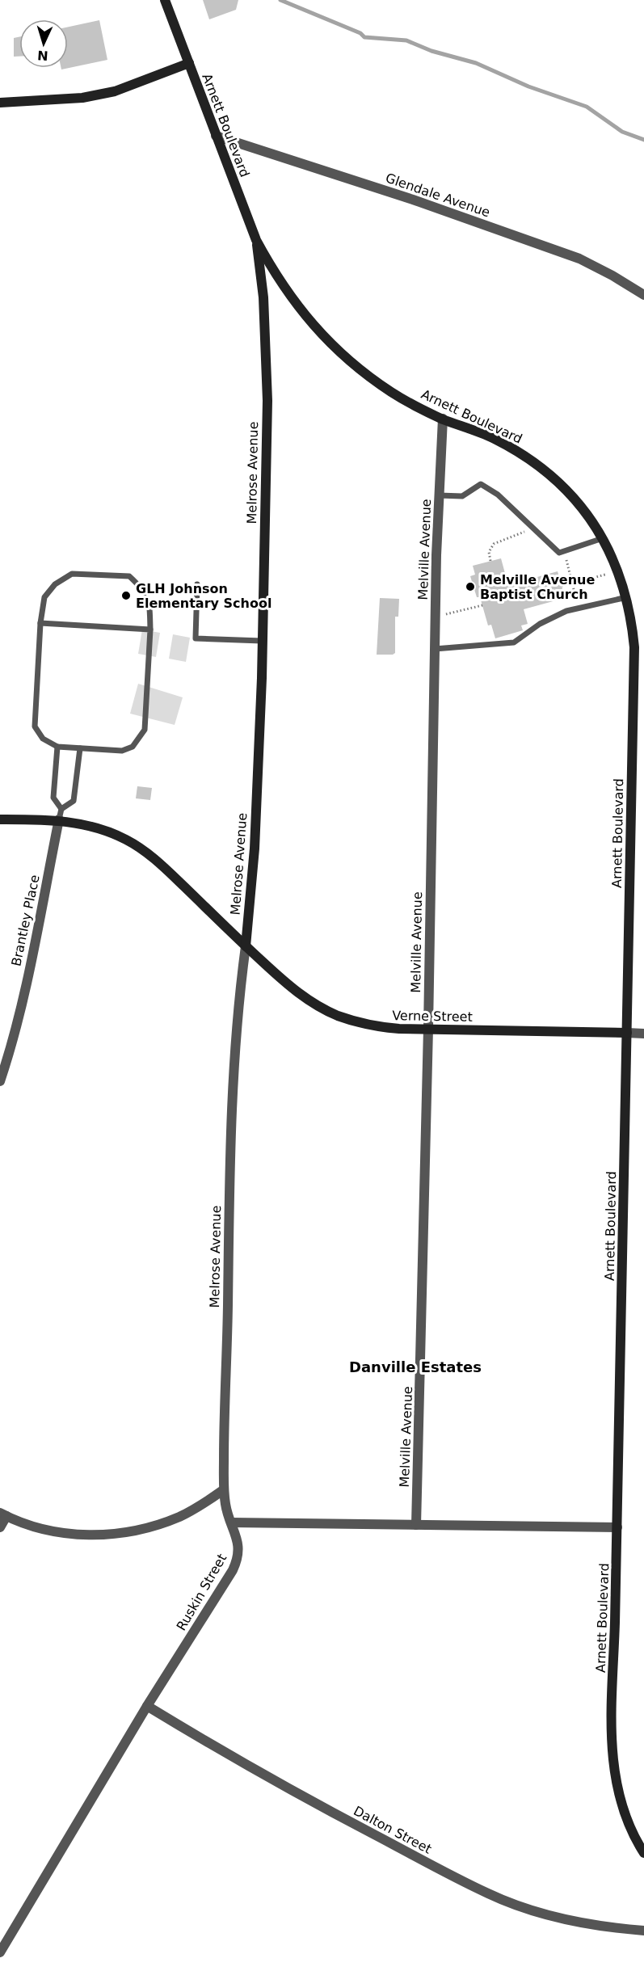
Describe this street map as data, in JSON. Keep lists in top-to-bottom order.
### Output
{
  "streets": {
    "main road": ["Arnett Boulevard", "Melrose Avenue", "Verne Street"],
    "street": [
      "Glendale Avenue",
      "Melville Avenue",
      "Brantley Place",
      "Ruskin Street",
      "Dalton Street"
    ]
  },
  "crossings": [
    ["Arnett Boulevard", "Glendale Avenue"],
    ["Arnett Boulevard", "Melrose Avenue"],
    ["Arnett Boulevard", "Melville Avenue"],
    ["Arnett Boulevard", "Verne Street"],
    ["Melrose Avenue", "Verne Street"],
    ["Melrose Avenue", "Ruskin Street"],
    ["Melville Avenue", "Verne Street"],
    ["Brantley Place", "Verne Street"],
    ["Ruskin Street", "Dalton Street"]
  ],
  "districts": ["Danville Estates"],
  "places": ["Melville Avenue Baptist Church", "GLH Johnson Elementary School"],
  "north": "bottom"
}
